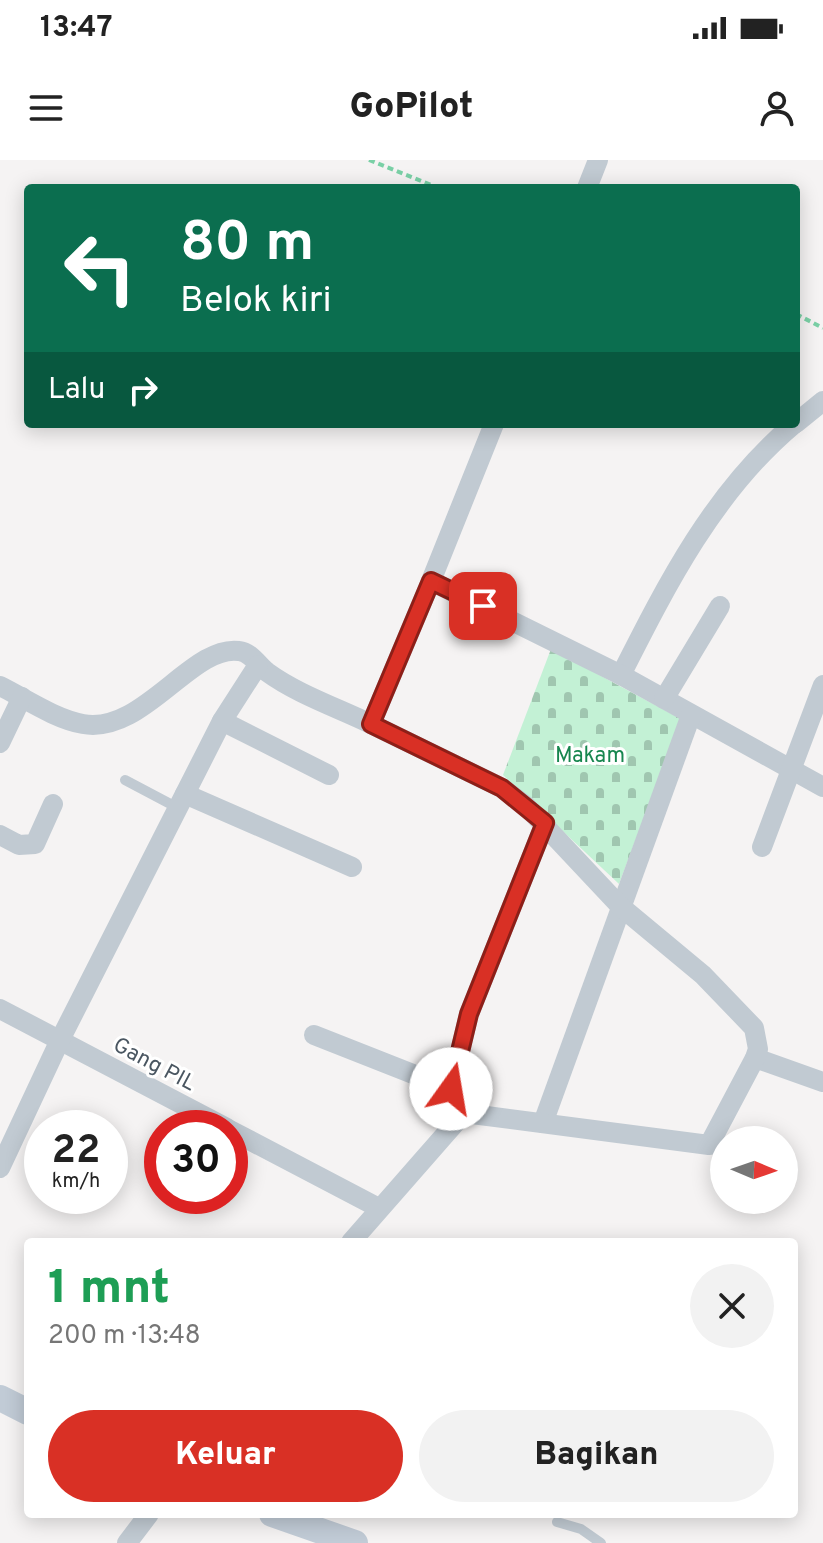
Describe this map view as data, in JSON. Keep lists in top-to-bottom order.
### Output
{
  "streets": {
    "street": ["Gang PIL"]
  },
  "parks": ["Makam"],
  "north": "right",
  "page": {
    "status": "13:47",
    "header": "GoPilot",
    "turn": ["80 m", "Belok kiri"],
    "then": "Lalu",
    "speed": "22 km/h",
    "limit": "30",
    "heading": ["1 mnt", "200 m · 13:48"],
    "buttons": ["Keluar", "Bagikan"]
  }
}
